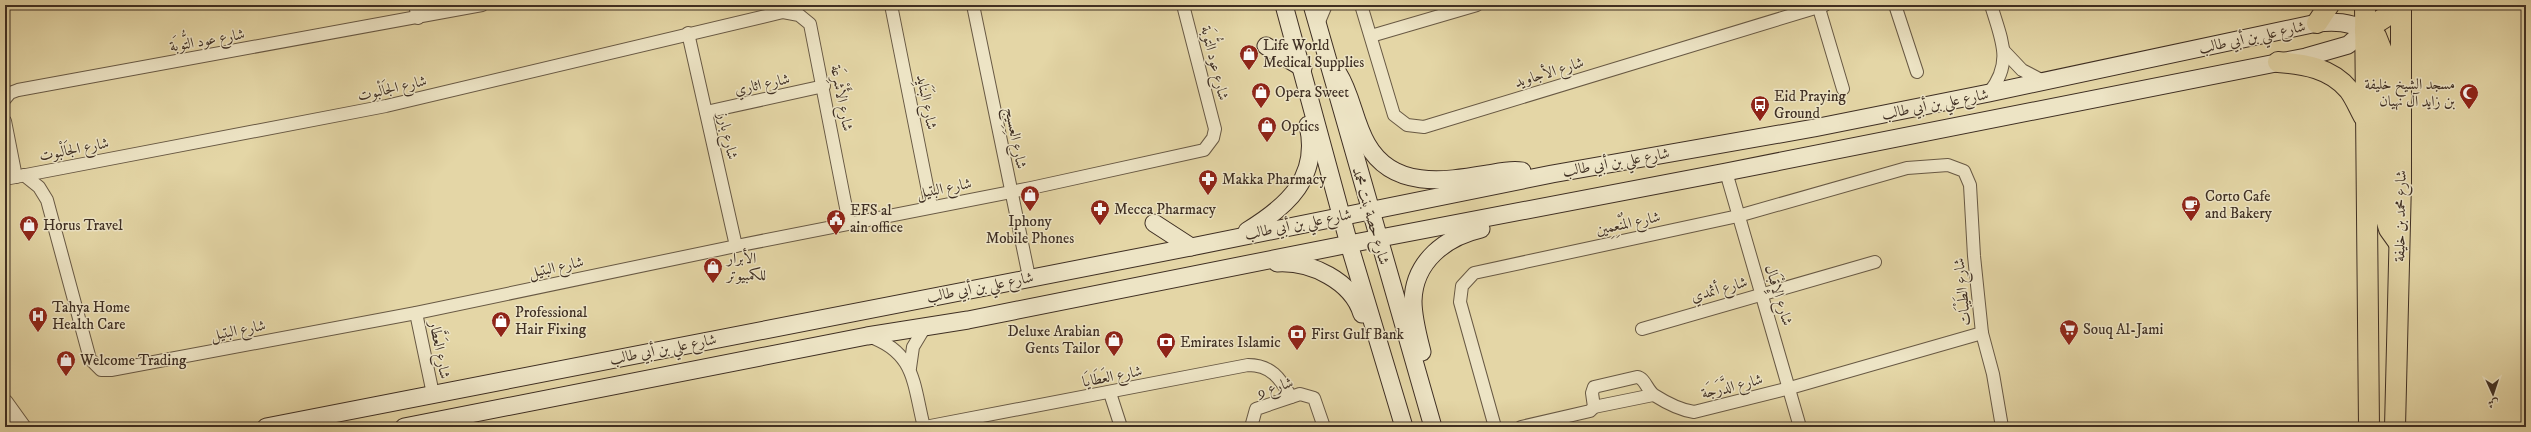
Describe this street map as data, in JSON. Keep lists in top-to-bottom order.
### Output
{
  "streets": {
    "highway": ["شارع محمد بن خليفة"],
    "main road": ["شارع علي بن أبي طالب", "شارع حصة بنت محمد"],
    "street": [
      "شارع عود التُّوبَة",
      "شارع الأجاويد",
      "شارع اثاري",
      "شارع الجَالْبوت",
      "شارع الأَشْرِعَة",
      "شارع البَنَايِد",
      "شارع بارز",
      "شارع العِسِيج",
      "شارع البتيل",
      "شارع المُنْعِمِين",
      "شارع أثمدي",
      "شارع الطَيْبَات",
      "شارع الإِقْبَال",
      "شارع العَطَّار",
      "شارع العَطَايَا",
      "شارع الدَّرَجَة",
      "شارع 9"
    ]
  },
  "crossings": [
    ["شارع علي بن أبي طالب", "شارع العِسِيج"],
    ["شارع علي بن أبي طالب", "شارع حصة بنت محمد"],
    ["شارع علي بن أبي طالب", "شارع الإِقْبَال"],
    ["شارع علي بن أبي طالب", "شارع العَطَّار"],
    ["شارع عود التُّوبَة", "شارع البتيل"],
    ["شارع اثاري", "شارع الأَشْرِعَة"],
    ["شارع اثاري", "شارع بارز"],
    ["شارع الجَالْبوت", "شارع الأَشْرِعَة"],
    ["شارع الجَالْبوت", "شارع بارز"],
    ["شارع الجَالْبوت", "شارع البتيل"],
    ["شارع الأَشْرِعَة", "شارع البتيل"],
    ["شارع البَنَايِد", "شارع البتيل"],
    ["شارع بارز", "شارع البتيل"],
    ["شارع العِسِيج", "شارع البتيل"],
    ["شارع البتيل", "شارع العَطَّار"],
    ["شارع المُنْعِمِين", "شارع الطَيْبَات"],
    ["شارع المُنْعِمِين", "شارع الإِقْبَال"],
    ["شارع أثمدي", "شارع الإِقْبَال"],
    ["شارع الطَيْبَات", "شارع الدَّرَجَة"],
    ["شارع الإِقْبَال", "شارع الدَّرَجَة"],
    ["شارع العَطَايَا", "شارع 9"]
  ],
  "places": {
    "shop": [
      "Life World Medical Supplies",
      "Opera Sweet",
      "Optics",
      "Iphony Mobile Phones",
      "Horus Travel",
      "الأبرار للكمبيوتر",
      "Professional Hair Fixing",
      "Deluxe Arabian Gents Tailor",
      "Welcome Trading"
    ],
    "mosque": ["مسجد الشيخ خليفة بن زايد آل نهيان"],
    "bus stop": ["Eid Praying Ground"],
    "pharmacy": ["Makka Pharmacy", "Mecca Pharmacy"],
    "cafe": ["Corto Cafe and Bakery"],
    "public building": ["EFS al ain office"],
    "hospital": ["Tahya Home Health Care"],
    "supermarket": ["Souq Al-Jami"],
    "bank": ["First Gulf Bank", "Emirates Islamic"]
  },
  "north": "bottom"
}
